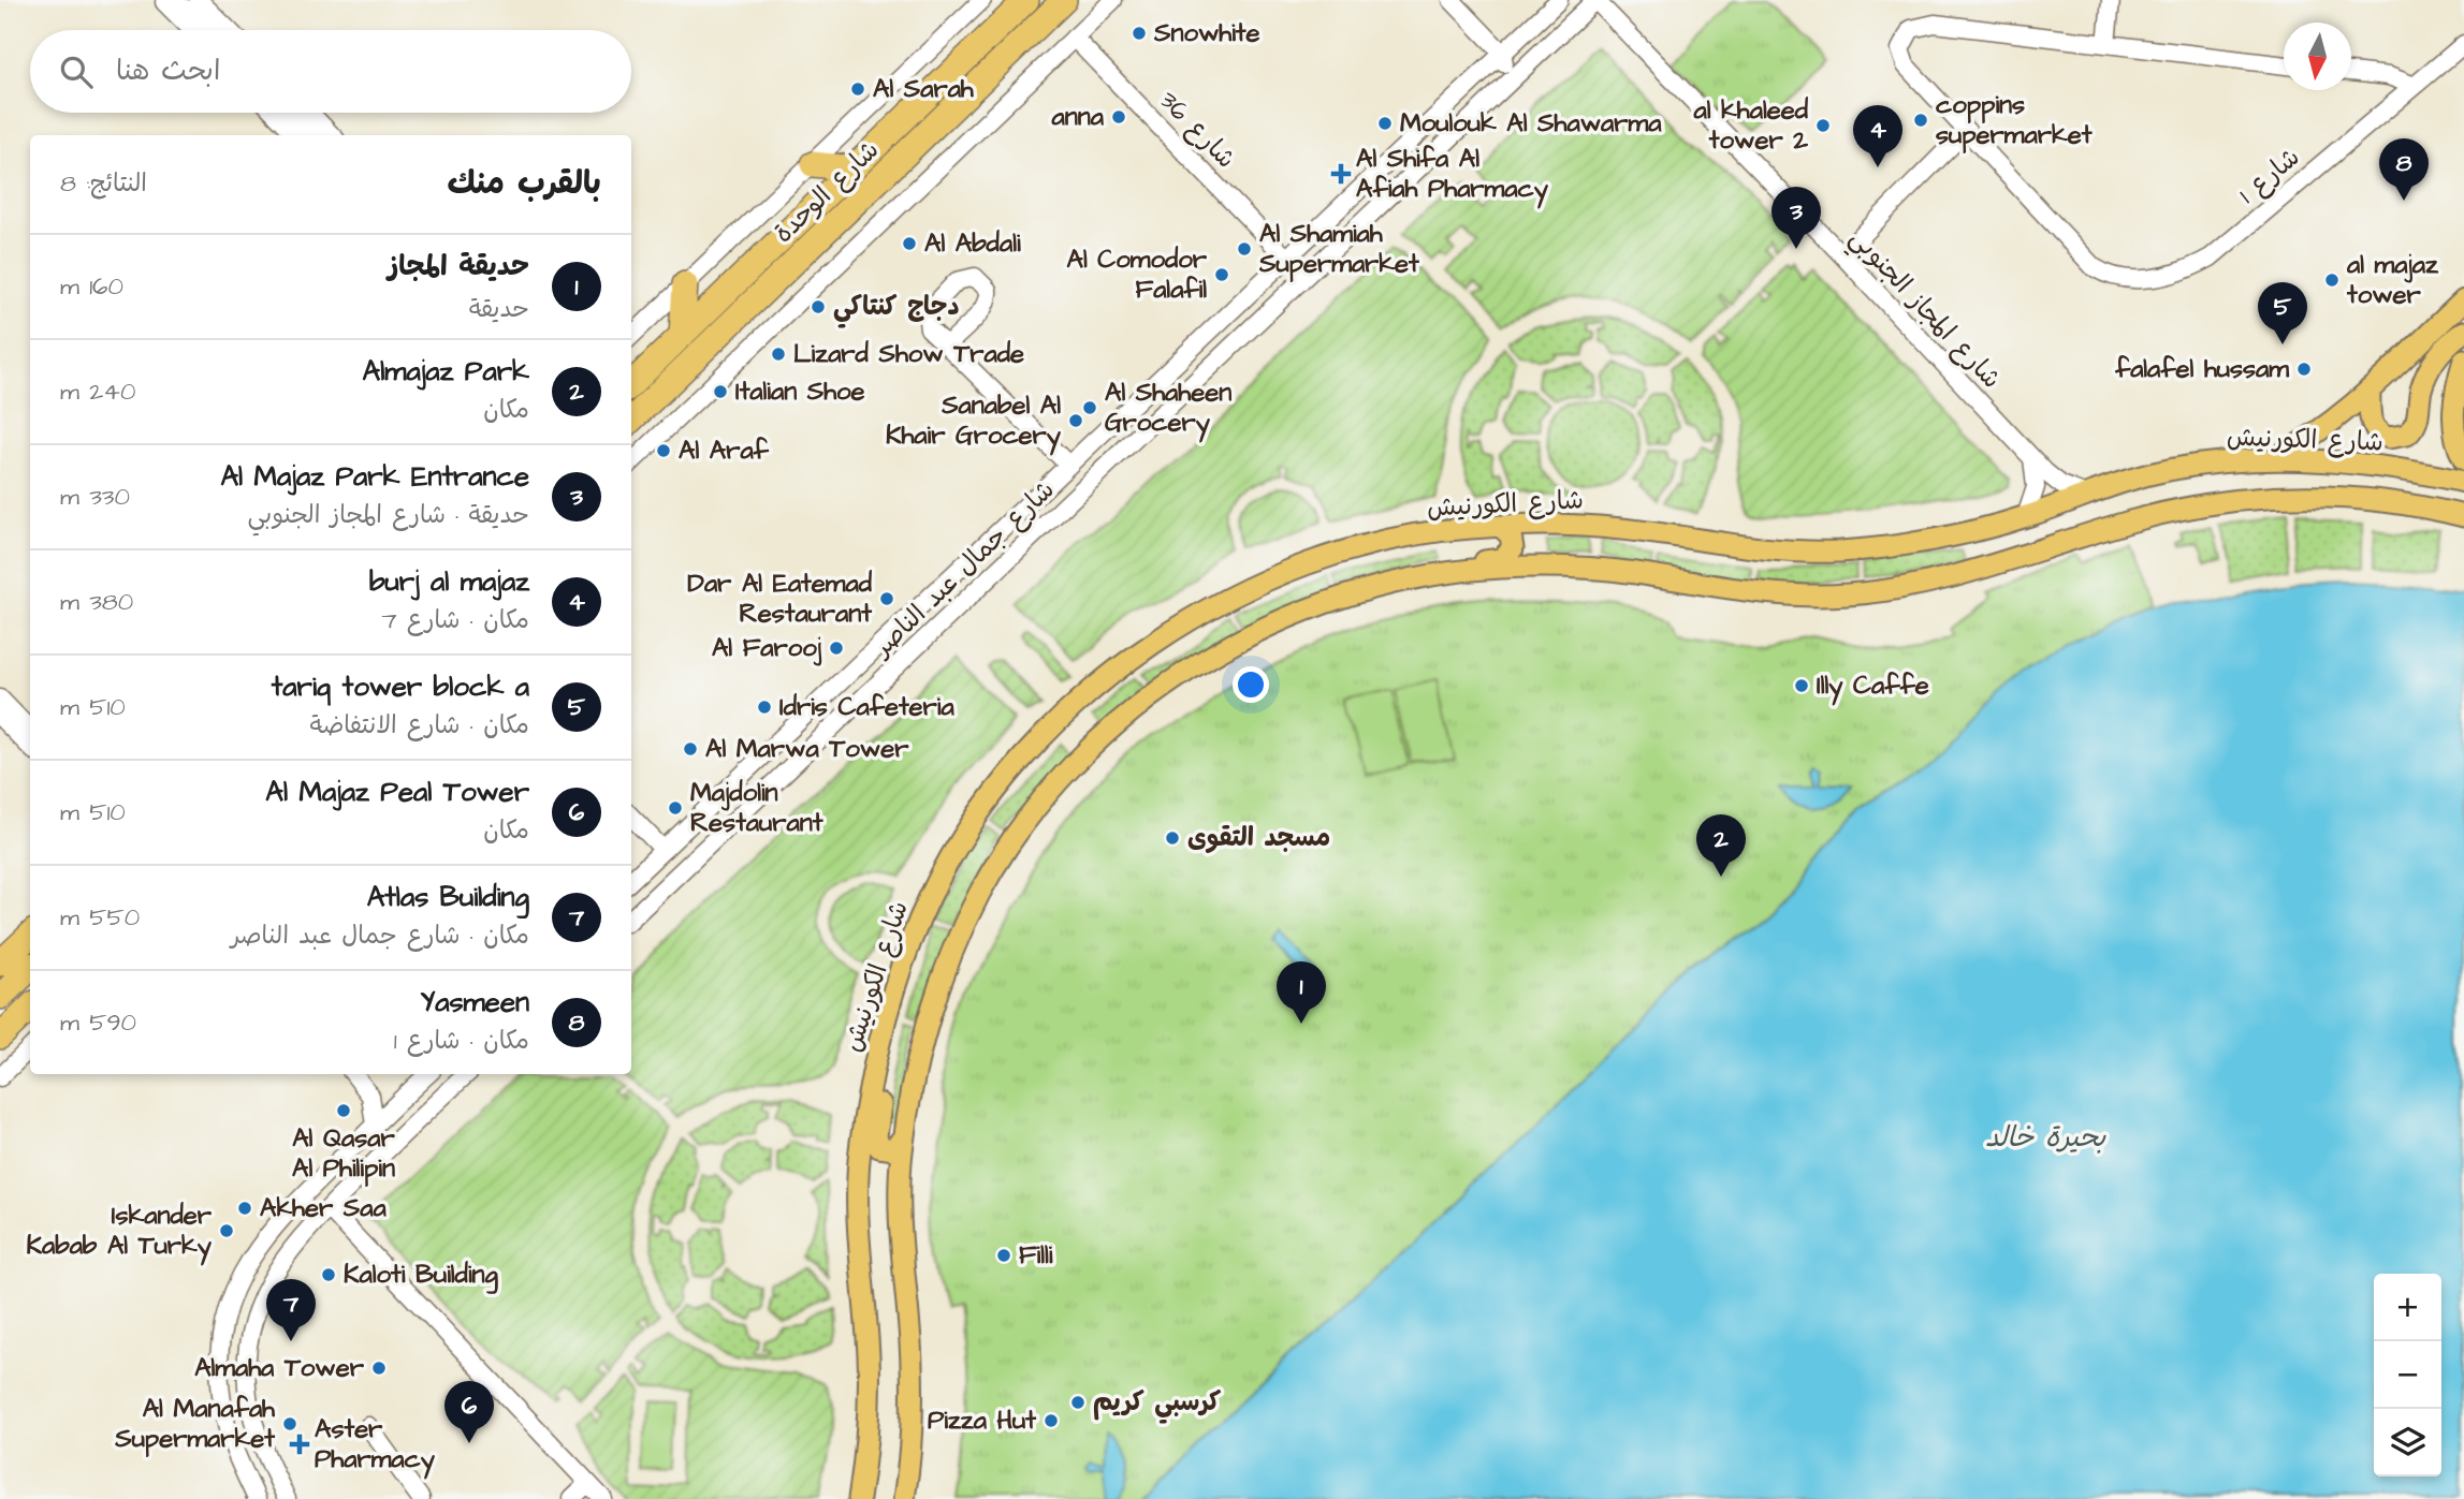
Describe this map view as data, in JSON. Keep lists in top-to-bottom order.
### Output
{
  "streets": {
    "highway": ["شارع الوحدة"],
    "main road": ["شارع الكورنيش"],
    "street": [
      "شارع 36",
      "شارع 1",
      "شارع المجاز الجنوبي",
      "شارع جمال عبد الناصر"
    ]
  },
  "crossings": [
    ["شارع 36", "شارع جمال عبد الناصر"],
    ["شارع المجاز الجنوبي", "شارع الكورنيش"],
    ["شارع المجاز الجنوبي", "شارع جمال عبد الناصر"]
  ],
  "water": ["بحيرة خالد"],
  "places": {
    "other": [
      "Snowhite",
      "Al Sarah",
      "anna",
      "coppins supermarket",
      "Moulouk Al Shawarma",
      "al khaleed tower 2",
      "Al Abdali",
      "Al Shamiah Supermarket",
      "Al Comodor Falafil",
      "al majaz tower",
      "دجاج كنتاكي",
      "Lizard Show Trade",
      "falafel hussam",
      "Italian Shoe",
      "Al Shaheen Grocery",
      "Sanabel Al Khair Grocery",
      "Al Araf",
      "Dar Al Eatemad Restaurant",
      "Al Farooj",
      "Illy Caffe",
      "Idris Cafeteria",
      "Al Marwa Tower",
      "Majdolin Restaurant",
      "مسجد التقوى",
      "Al Qasar Al Philipin",
      "Akher Saa",
      "Iskander Kabab Al Turky",
      "Filli",
      "Kaloti Building",
      "Almaha Tower",
      "كرسبي كريم",
      "Pizza Hut",
      "Al Manafah Supermarket"
    ],
    "health": ["Al Shifa Al Afiah Pharmacy", "Aster Pharmacy"]
  },
  "north": "bottom",
  "page": {
    "search": "ابحث هنا",
    "pins": [
      "4",
      "8",
      "3",
      "5",
      "2",
      "1",
      "7",
      "6"
    ],
    "heading": ["بالقرب منك", "النتائج: 8"],
    "list": [
      {
        "mark": "1",
        "name": "حديقة المجاز",
        "note": "حديقة",
        "value": "160 m"
      },
      {
        "mark": "2",
        "name": "Almajaz Park",
        "note": "مكان",
        "value": "240 m"
      },
      {
        "mark": "3",
        "name": "Al Majaz Park Entrance",
        "note": "حديقة · شارع المجاز الجنوبي",
        "value": "330 m"
      },
      {
        "mark": "4",
        "name": "burj al majaz",
        "note": "مكان · شارع 7",
        "value": "380 m"
      },
      {
        "mark": "5",
        "name": "tariq tower block a",
        "note": "مكان · شارع الانتفاضة",
        "value": "510 m"
      },
      {
        "mark": "6",
        "name": "Al Majaz Peal Tower",
        "note": "مكان",
        "value": "510 m"
      },
      {
        "mark": "7",
        "name": "Atlas Building",
        "note": "مكان · شارع جمال عبد الناصر",
        "value": "550 m"
      },
      {
        "mark": "8",
        "name": "Yasmeen",
        "note": "مكان · شارع 1",
        "value": "590 m"
      }
    ],
    "map_buttons": ["+", "−"]
  }
}
